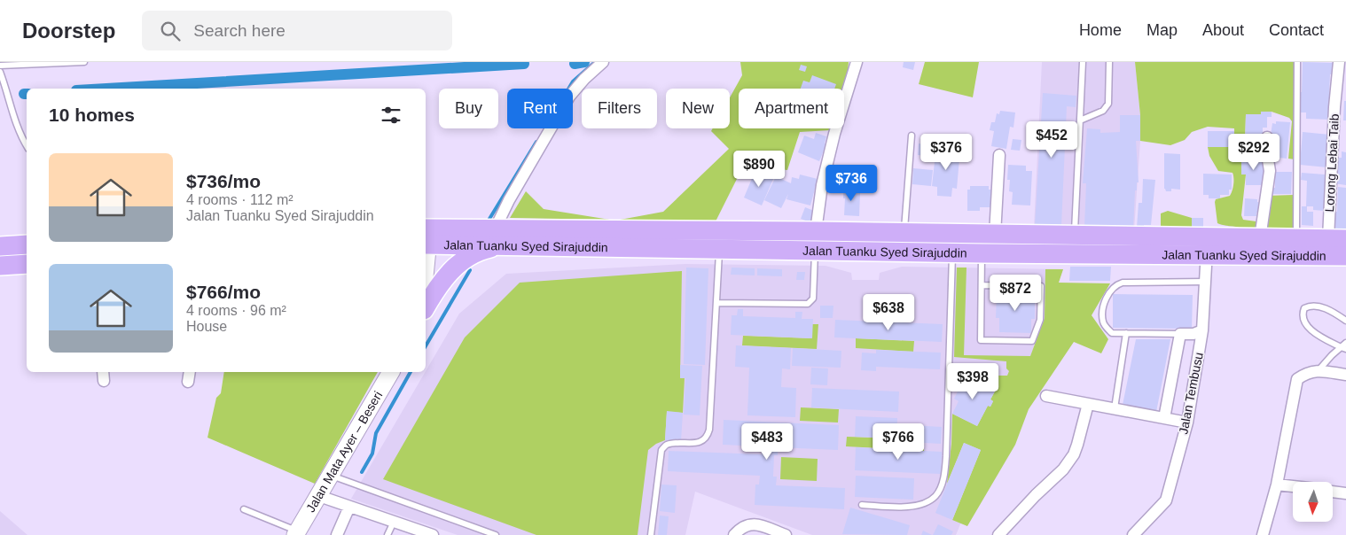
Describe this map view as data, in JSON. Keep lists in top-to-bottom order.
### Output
{
  "streets": {
    "highway": ["Jalan Tuanku Syed Sirajuddin"],
    "main road": ["Jalan Mata Ayer – Beseri"],
    "street": ["Lorong Lebai Taib", "Jalan Tembusu"]
  },
  "crossings": [
    ["Lorong Lebai Taib", "Jalan Tuanku Syed Sirajuddin"],
    ["Jalan Tuanku Syed Sirajuddin", "Jalan Tembusu"]
  ],
  "north": "bottom",
  "page": {
    "header": "Doorstep",
    "search": "Search here",
    "nav": [
      "Home",
      "Map",
      "About",
      "Contact"
    ],
    "chip": [
      "Buy",
      "Rent",
      "Filters",
      "New",
      "Apartment"
    ],
    "heading": "10 homes",
    "price": [
      "$452",
      "$376",
      "$292",
      "$890",
      "$736",
      "$872",
      "$638",
      "$398",
      "$483",
      "$766"
    ],
    "list": [
      {
        "name": "$736/mo",
        "note": "4 rooms · 112 m² · Jalan Tuanku Syed Sirajuddin"
      },
      {
        "name": "$766/mo",
        "note": "4 rooms · 96 m² · House"
      }
    ]
  }
}
